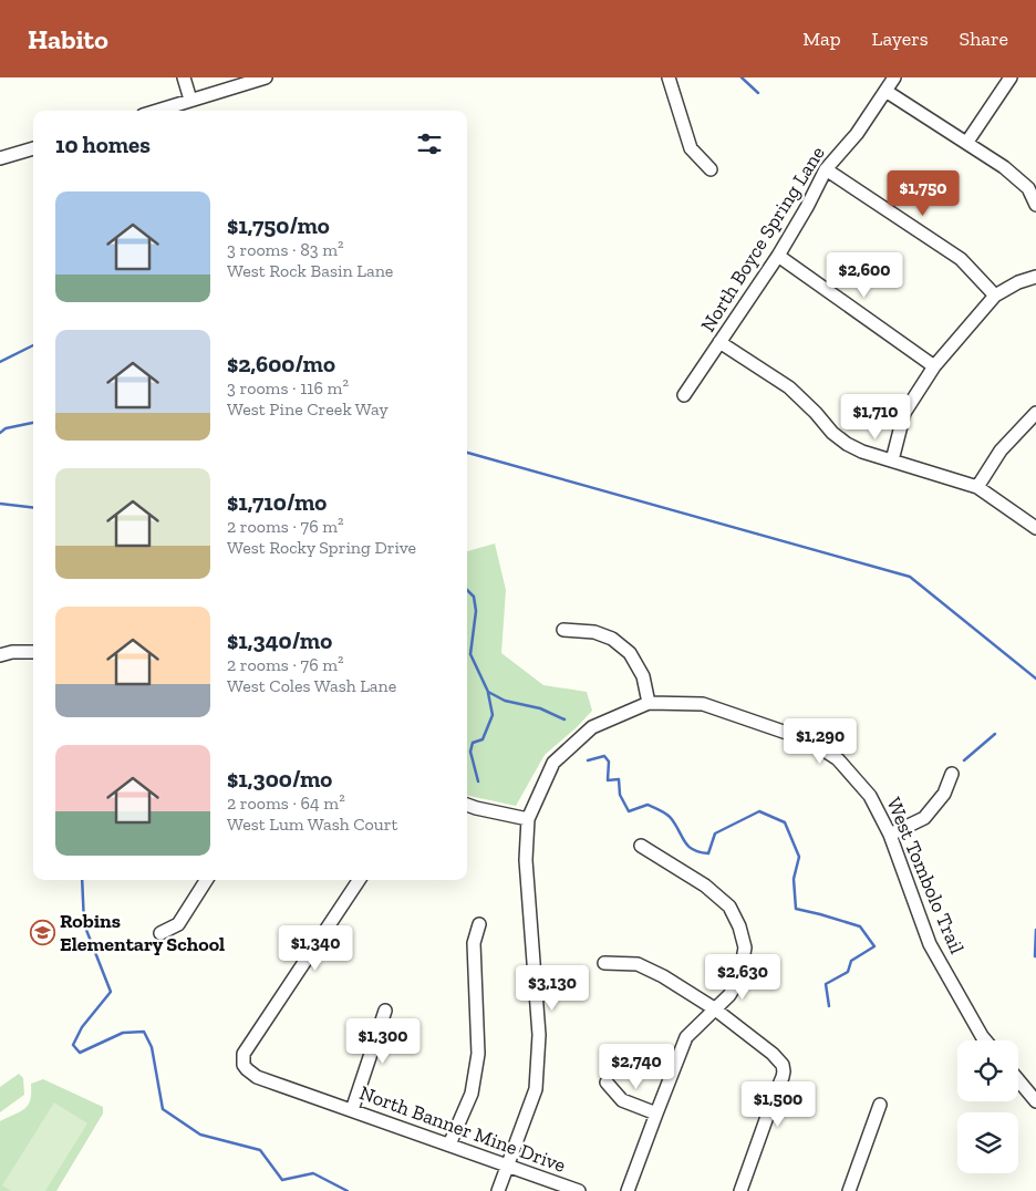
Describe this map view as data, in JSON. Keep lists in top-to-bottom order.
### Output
{
  "streets": {
    "street": ["North Boyce Spring Lane", "West Tombolo Trail", "North Banner Mine Drive"]
  },
  "places": {
    "school or university": ["Robins Elementary School"]
  },
  "page": {
    "header": "Habito",
    "nav": ["Map", "Layers", "Share"],
    "heading": "10 homes",
    "price": [
      "$1,750",
      "$2,600",
      "$1,710",
      "$1,290",
      "$1,340",
      "$2,630",
      "$3,130",
      "$1,300",
      "$2,740",
      "$1,500"
    ],
    "list": [
      {
        "name": "$1,750/mo",
        "note": "3 rooms · 83 m² · West Rock Basin Lane"
      },
      {
        "name": "$2,600/mo",
        "note": "3 rooms · 116 m² · West Pine Creek Way"
      },
      {
        "name": "$1,710/mo",
        "note": "2 rooms · 76 m² · West Rocky Spring Drive"
      },
      {
        "name": "$1,340/mo",
        "note": "2 rooms · 76 m² · West Coles Wash Lane"
      },
      {
        "name": "$1,300/mo",
        "note": "2 rooms · 64 m² · West Lum Wash Court"
      }
    ]
  }
}
